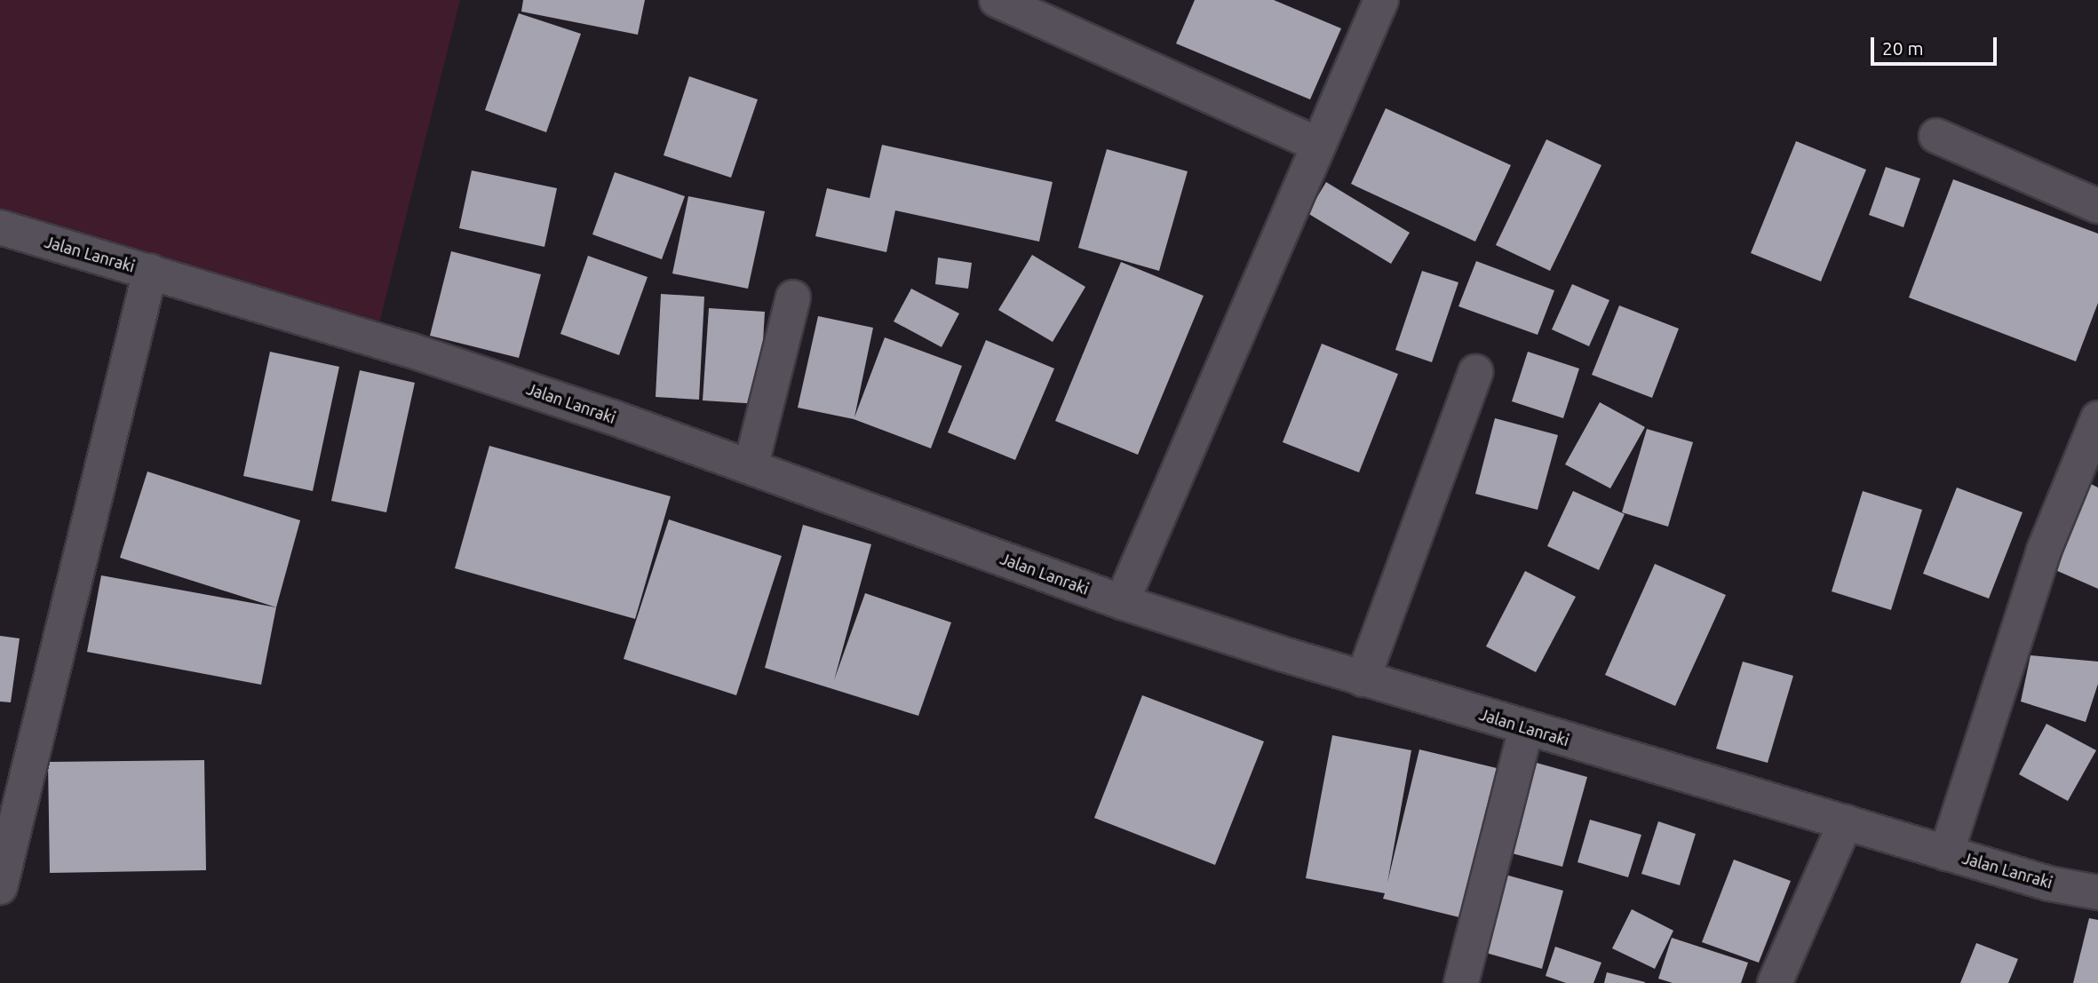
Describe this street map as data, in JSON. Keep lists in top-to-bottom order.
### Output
{
  "streets": {
    "street": ["Jalan Lanraki"]
  },
  "scale_bar": "20 m"
}
